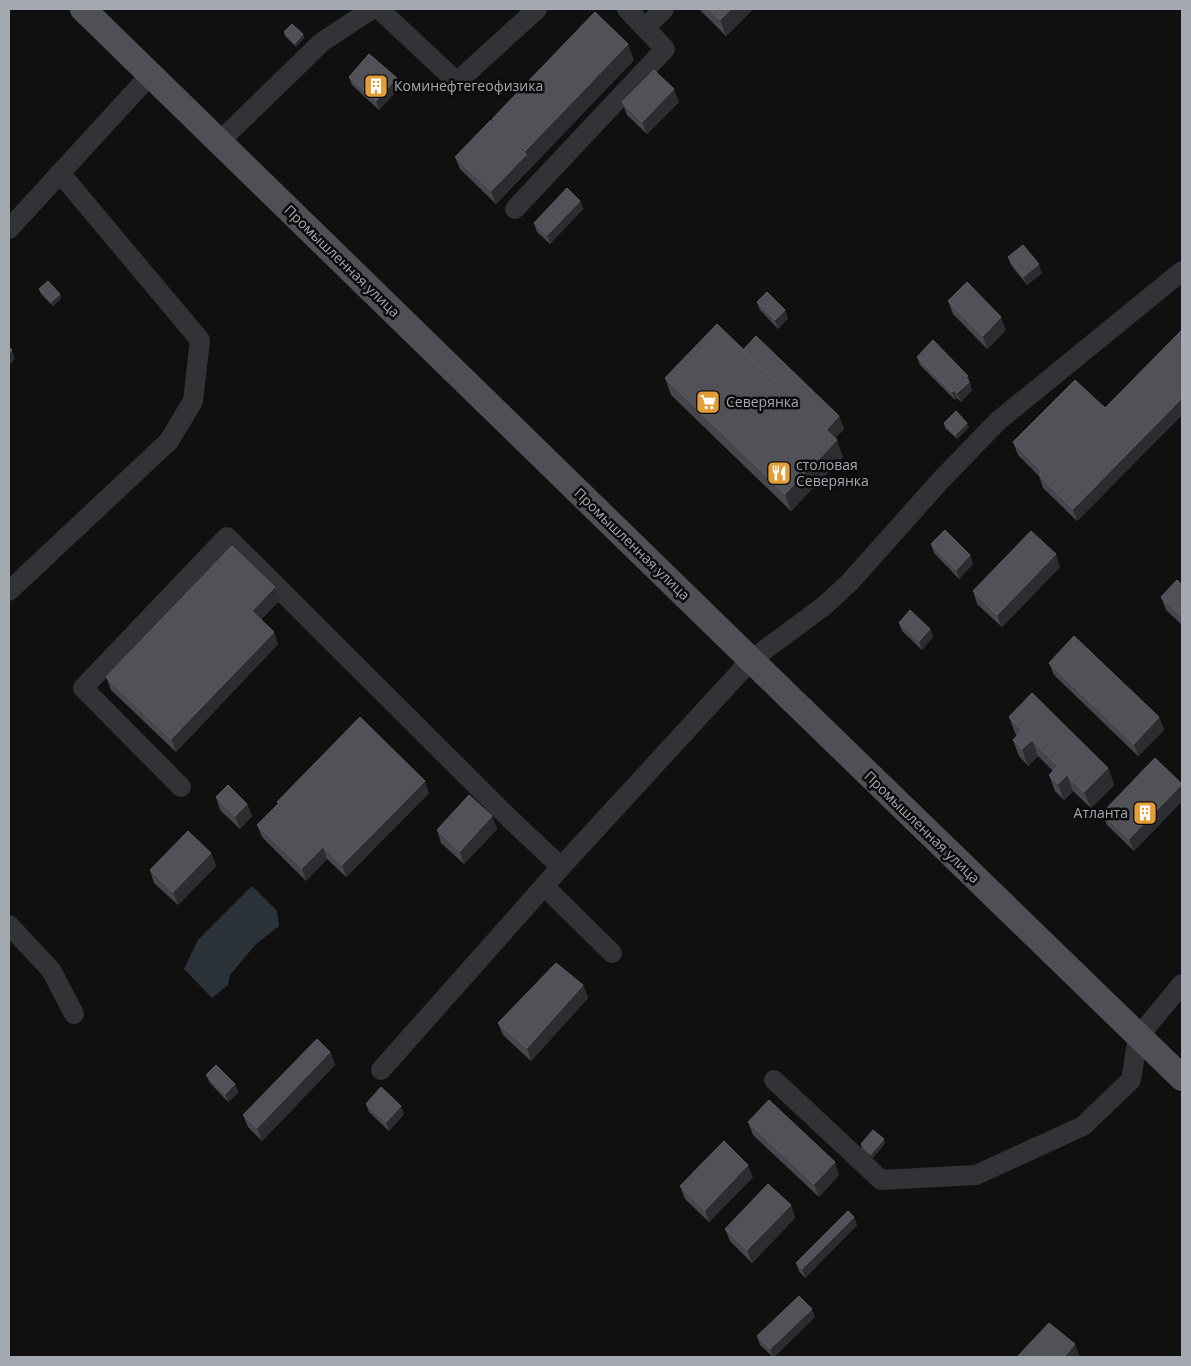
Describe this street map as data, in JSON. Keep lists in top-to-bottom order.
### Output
{
  "streets": {
    "main road": ["Промышленная улица"]
  },
  "places": {
    "building": ["Коминефтегеофизика", "Атланта"],
    "supermarket": ["Северянка"],
    "restaurant": ["столовая Северянка"]
  }
}
